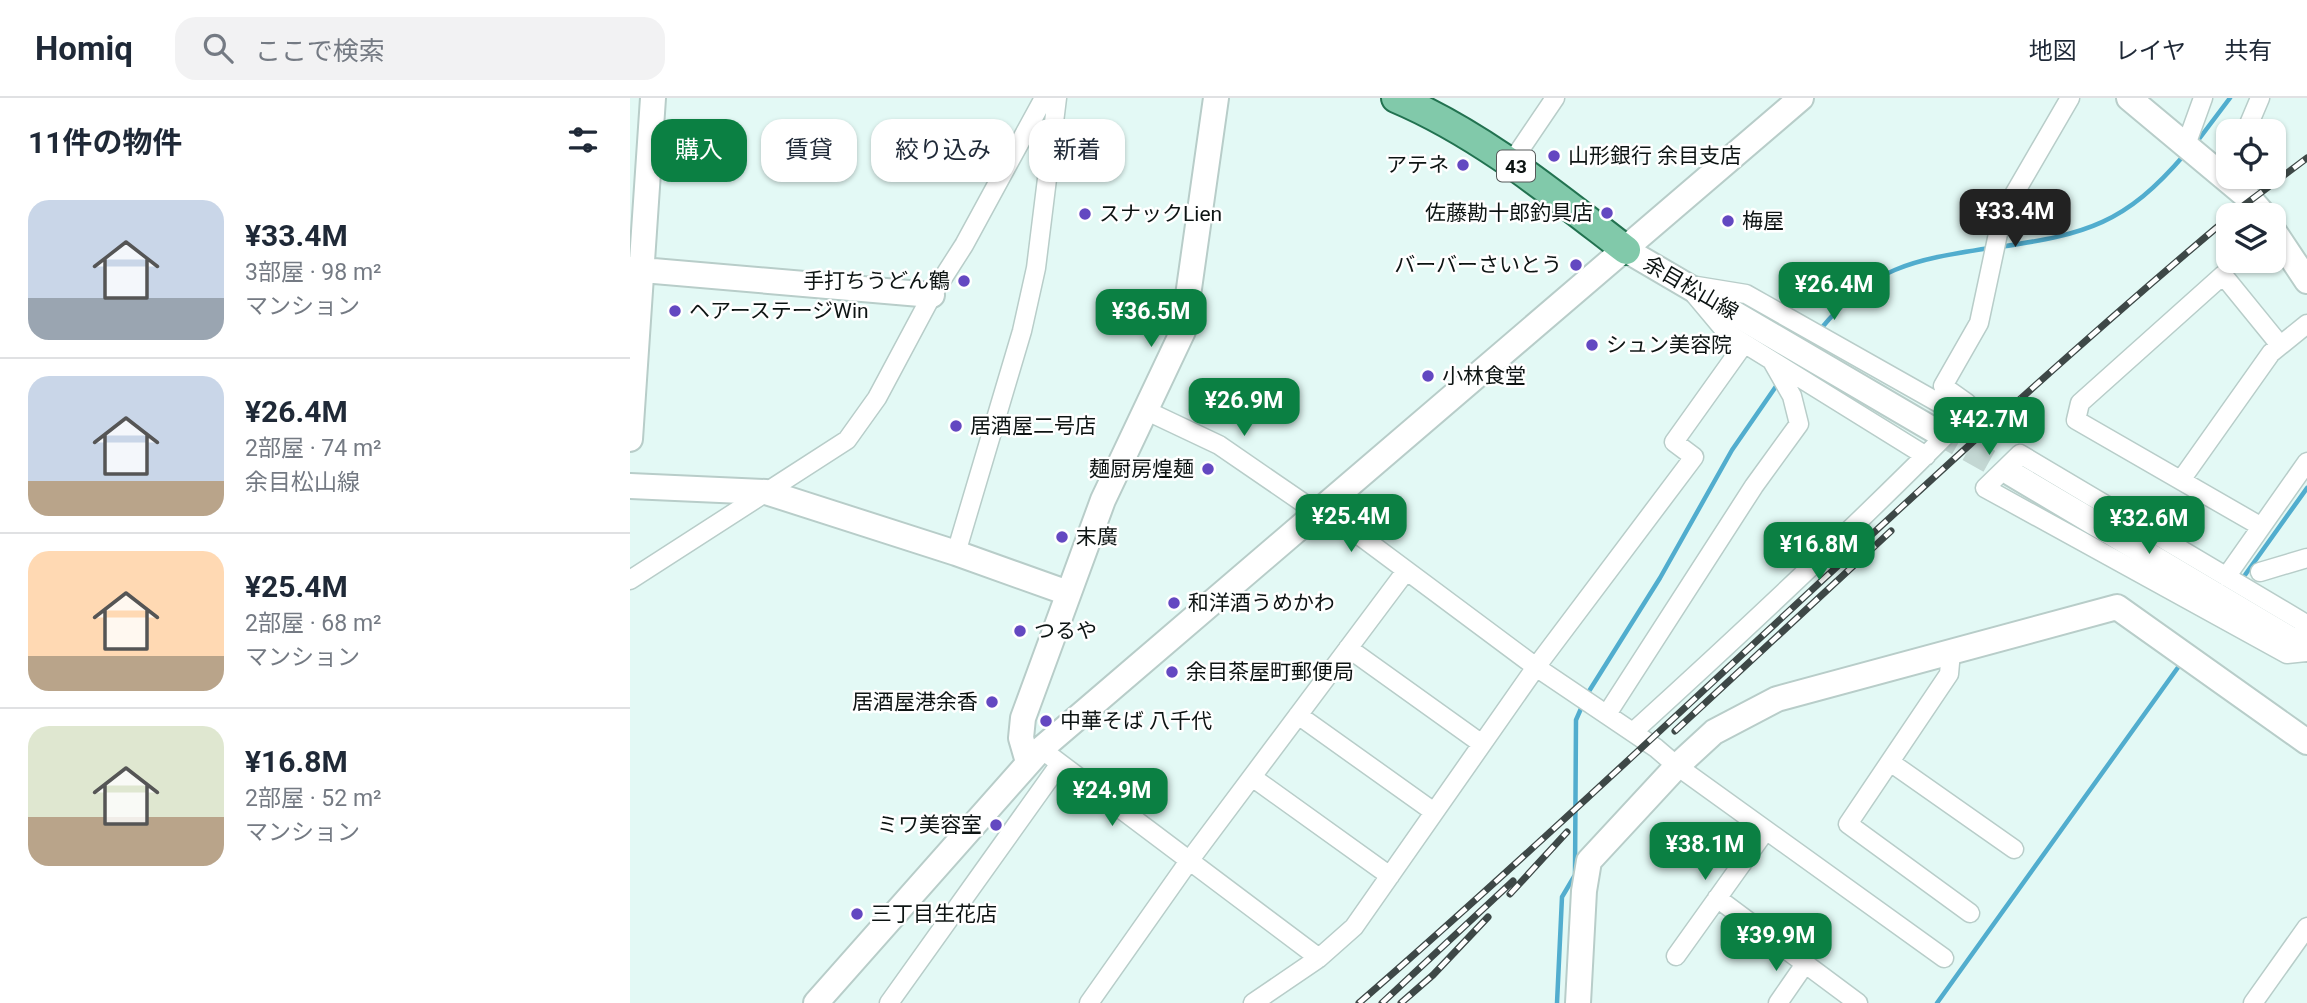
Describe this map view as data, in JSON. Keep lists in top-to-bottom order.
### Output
{
  "streets": {
    "main road": ["43"],
    "street": ["余目松山線"]
  },
  "crossings": [
    ["43", "余目松山線"]
  ],
  "places": [
    "山形銀行 余目支店",
    "アテネ",
    "佐藤勘十郎釣具店",
    "スナックLien",
    "梅屋",
    "バーバーさいとう",
    "手打ちうどん鶴",
    "ヘアーステージWin",
    "シュン美容院",
    "小林食堂",
    "居酒屋二号店",
    "麺厨房煌麺",
    "末廣",
    "和洋酒うめかわ",
    "つるや",
    "余目茶屋町郵便局",
    "居酒屋港余香",
    "中華そば 八千代",
    "ミワ美容室",
    "三丁目生花店"
  ],
  "page": {
    "header": "Homiq",
    "search": "ここで検索",
    "nav": ["地図", "レイヤ", "共有"],
    "heading": "11件の物件",
    "chip": [
      "購入",
      "賃貸",
      "絞り込み",
      "新着"
    ],
    "list": [
      {
        "name": "¥33.4M",
        "note": "3部屋 · 98 m² · マンション"
      },
      {
        "name": "¥26.4M",
        "note": "2部屋 · 74 m² · 余目松山線"
      },
      {
        "name": "¥25.4M",
        "note": "2部屋 · 68 m² · マンション"
      },
      {
        "name": "¥16.8M",
        "note": "2部屋 · 52 m² · マンション"
      }
    ],
    "price": [
      "¥33.4M",
      "¥26.4M",
      "¥36.5M",
      "¥26.9M",
      "¥42.7M",
      "¥25.4M",
      "¥32.6M",
      "¥16.8M",
      "¥24.9M",
      "¥38.1M",
      "¥39.9M"
    ]
  }
}
